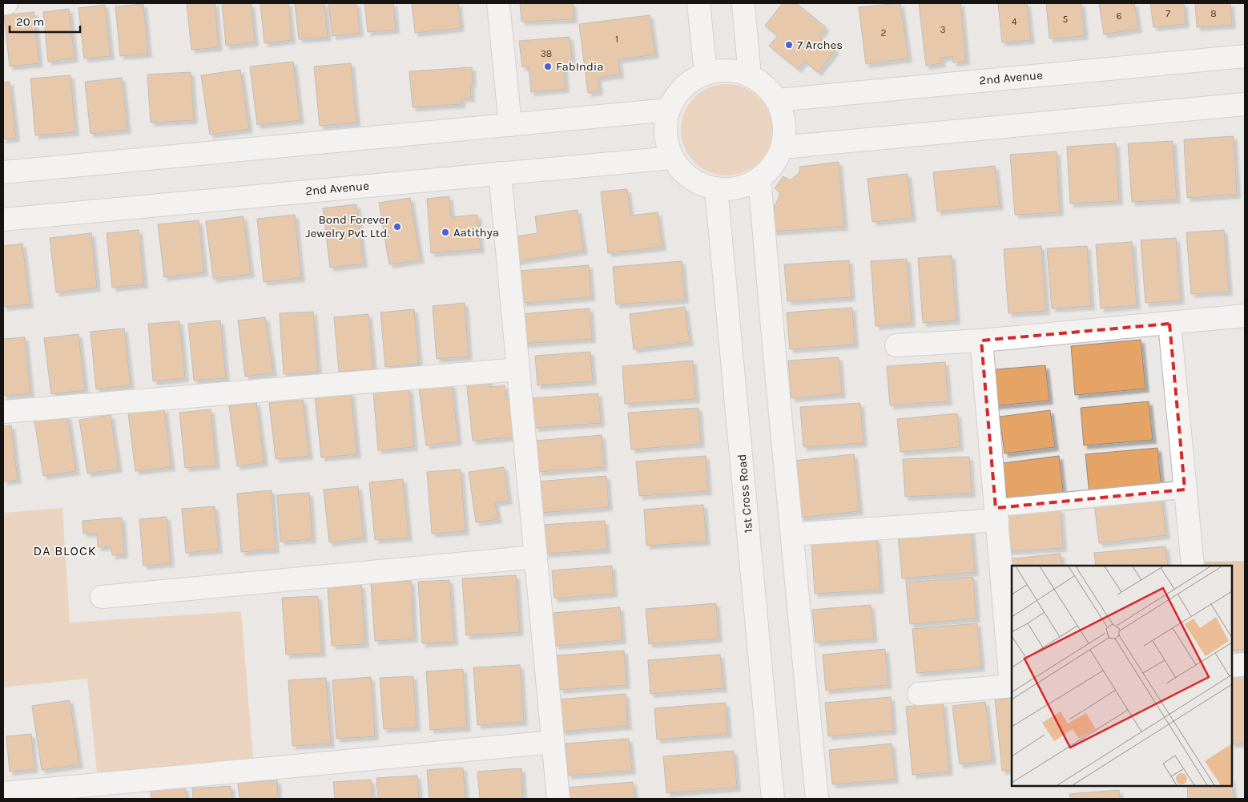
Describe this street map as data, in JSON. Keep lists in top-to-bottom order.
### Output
{
  "streets": {
    "street": ["2nd Avenue", "1st Cross Road"]
  },
  "crossings": [
    ["2nd Avenue", "1st Cross Road"]
  ],
  "districts": ["DA BLOCK"],
  "places": [
    "7 Arches",
    "FabIndia",
    "Bond Forever Jewelry Pvt. Ltd.",
    "Aatithya"
  ],
  "house_numbers": [
    "7",
    "8",
    "6",
    "5",
    "4",
    "3",
    "2",
    "1",
    "38"
  ],
  "scale_bar": "20 m"
}
